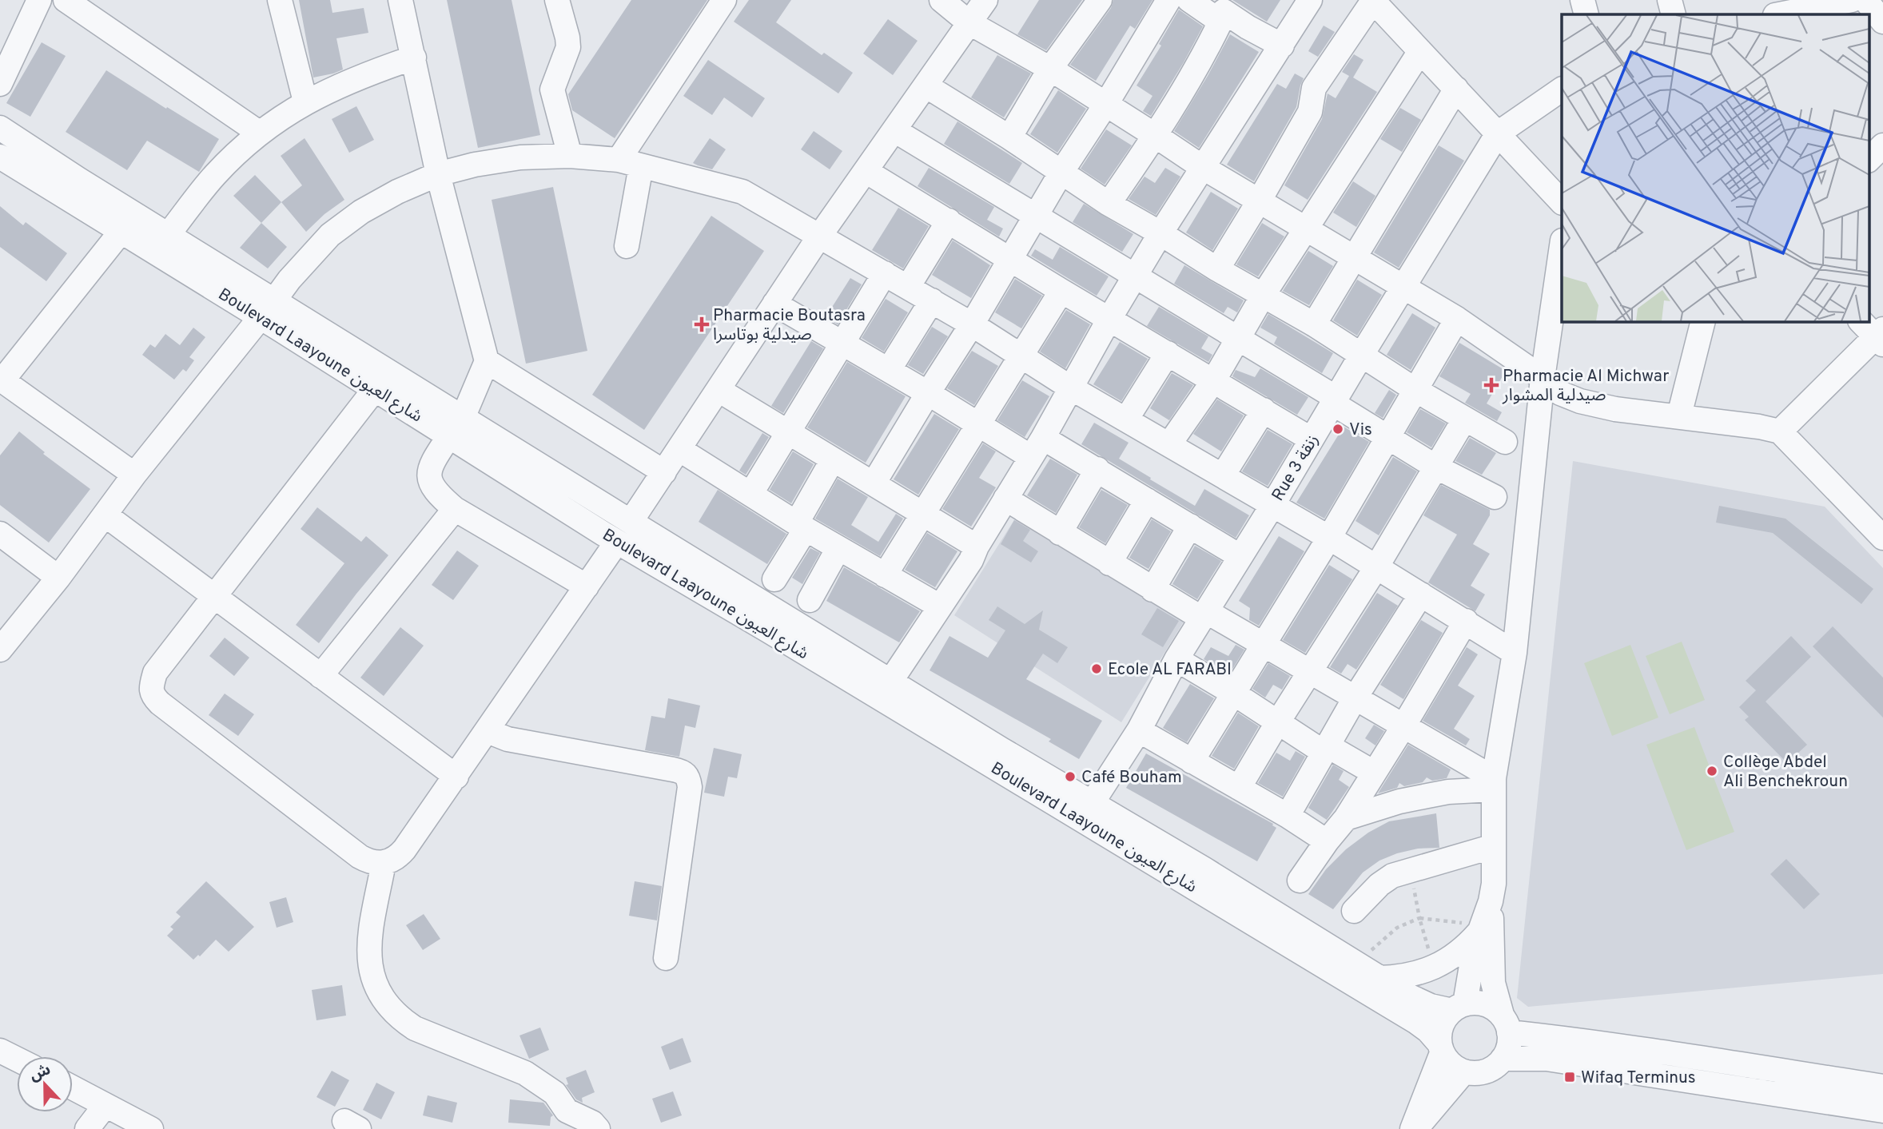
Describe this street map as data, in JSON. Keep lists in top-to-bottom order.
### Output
{
  "streets": {
    "street": ["Boulevard Laayoune شارع العيون", "Rue 3 زنقة"]
  },
  "crossings": [
    ["Boulevard Laayoune شارع العيون", "Rue 3 زنقة"]
  ],
  "places": {
    "health": ["Pharmacie Boutasra صيدلية بوتاسرا", "Pharmacie Al Michwar صيدلية المشوار"],
    "other": [
      "Vis",
      "Ecole AL FARABI",
      "Collège Abdel Ali Benchekroun",
      "Café Bouham"
    ],
    "transit": ["Wifaq Terminus"]
  },
  "north": "top"
}
